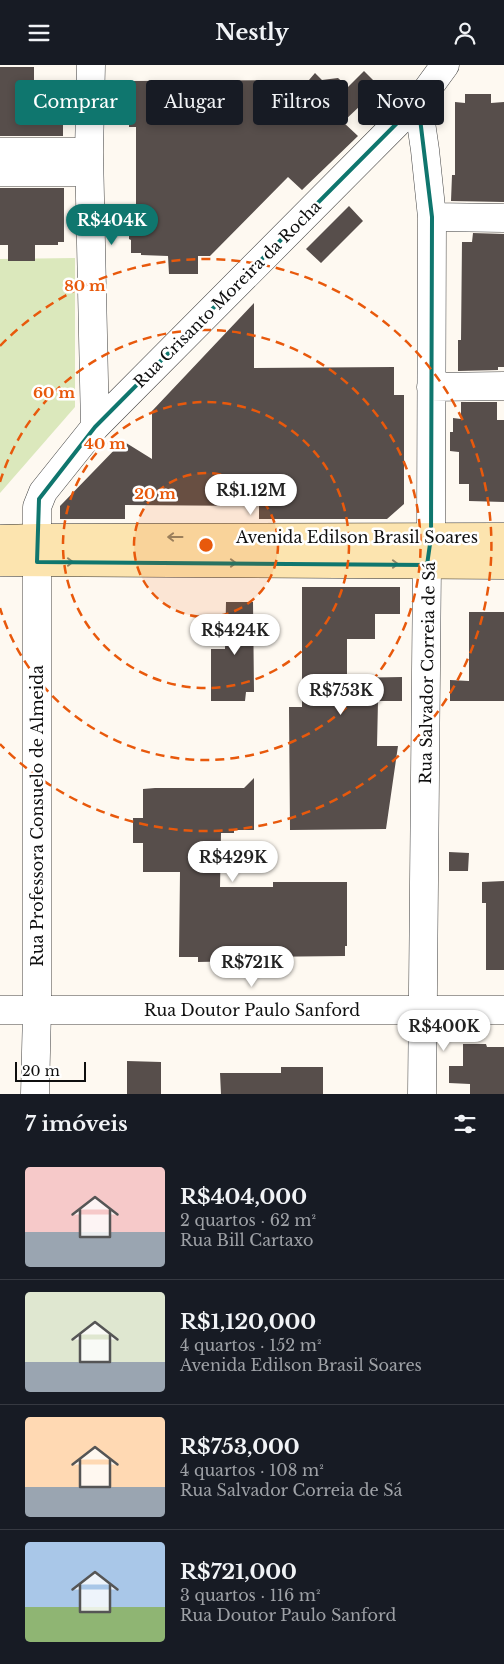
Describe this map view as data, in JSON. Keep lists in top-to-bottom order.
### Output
{
  "streets": {
    "main road": ["Avenida Edilson Brasil Soares"],
    "street": [
      "Rua Crisanto Moreira da Rocha",
      "Rua Salvador Correia de Sá",
      "Rua Professora Consuelo de Almeida",
      "Rua Doutor Paulo Sanford"
    ]
  },
  "crossings": [
    ["Rua Crisanto Moreira da Rocha", "Avenida Edilson Brasil Soares"],
    ["Rua Crisanto Moreira da Rocha", "Rua Professora Consuelo de Almeida"],
    ["Avenida Edilson Brasil Soares", "Rua Salvador Correia de Sá"],
    ["Avenida Edilson Brasil Soares", "Rua Professora Consuelo de Almeida"],
    ["Rua Salvador Correia de Sá", "Rua Doutor Paulo Sanford"],
    ["Rua Professora Consuelo de Almeida", "Rua Doutor Paulo Sanford"]
  ],
  "scale_bar": "20 m",
  "page": {
    "header": "Nestly",
    "chip": [
      "Comprar",
      "Alugar",
      "Filtros",
      "Novo"
    ],
    "price": [
      "R$404K",
      "R$1.12M",
      "R$424K",
      "R$753K",
      "R$429K",
      "R$721K",
      "R$400K"
    ],
    "scale": "20 m",
    "heading": "7 imóveis",
    "list": [
      {
        "name": "R$404,000",
        "note": "2 quartos · 62 m² · Rua Bill Cartaxo"
      },
      {
        "name": "R$1,120,000",
        "note": "4 quartos · 152 m² · Avenida Edilson Brasil Soares"
      },
      {
        "name": "R$753,000",
        "note": "4 quartos · 108 m² · Rua Salvador Correia de Sá"
      },
      {
        "name": "R$721,000",
        "note": "3 quartos · 116 m² · Rua Doutor Paulo Sanford"
      }
    ]
  },
  "rings": [
    "80 m",
    "60 m",
    "40 m",
    "20 m"
  ]
}
